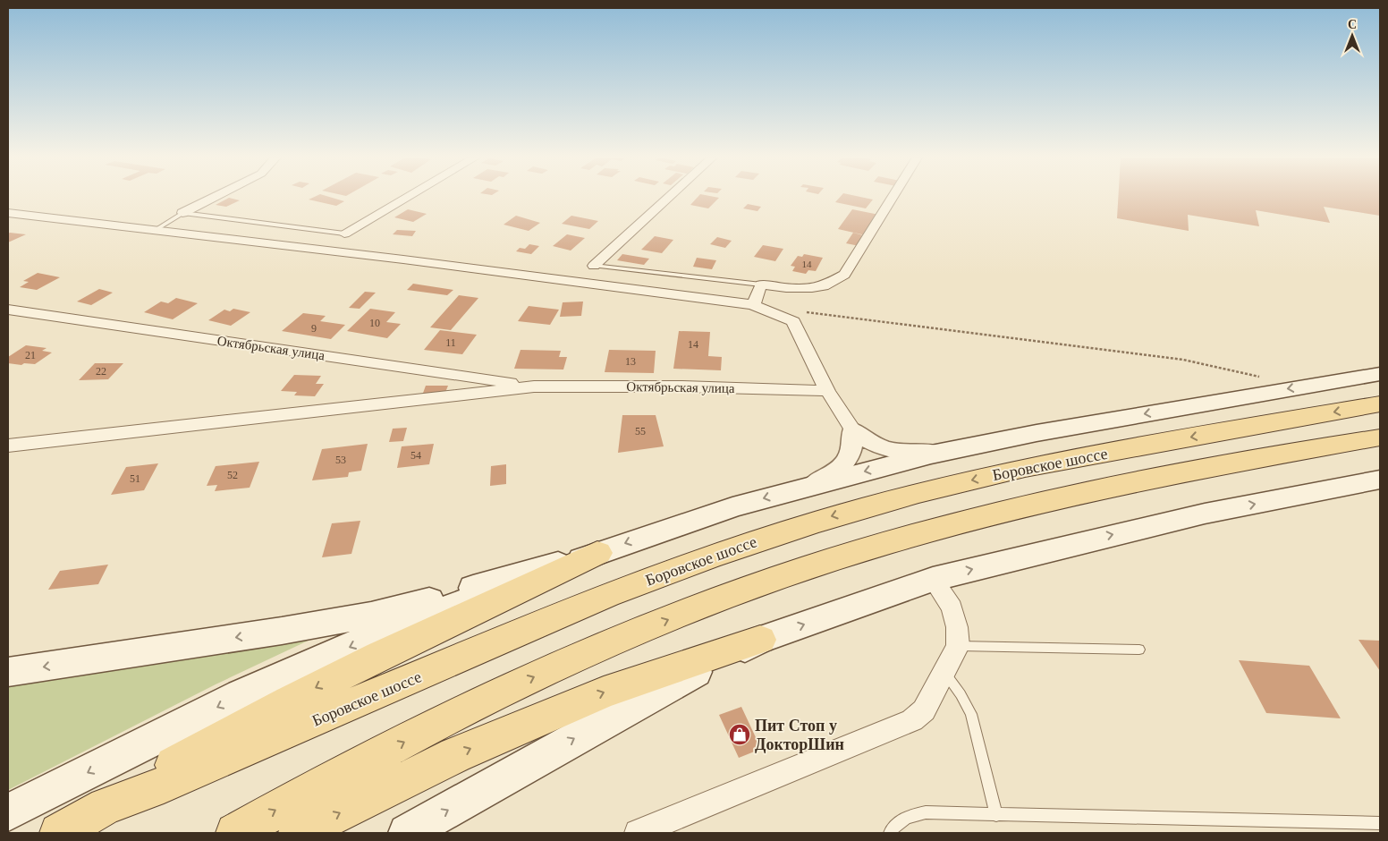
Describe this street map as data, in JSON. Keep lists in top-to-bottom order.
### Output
{
  "streets": {
    "main road": ["Боровское шоссе"],
    "street": ["Октябрьская улица"]
  },
  "places": {
    "shop": ["Пит Стоп у ДокторШин"]
  },
  "house_numbers": [
    "14",
    "10",
    "9",
    "11",
    "14",
    "21",
    "13",
    "22",
    "55",
    "54",
    "53",
    "52",
    "51"
  ],
  "north": "top"
}
